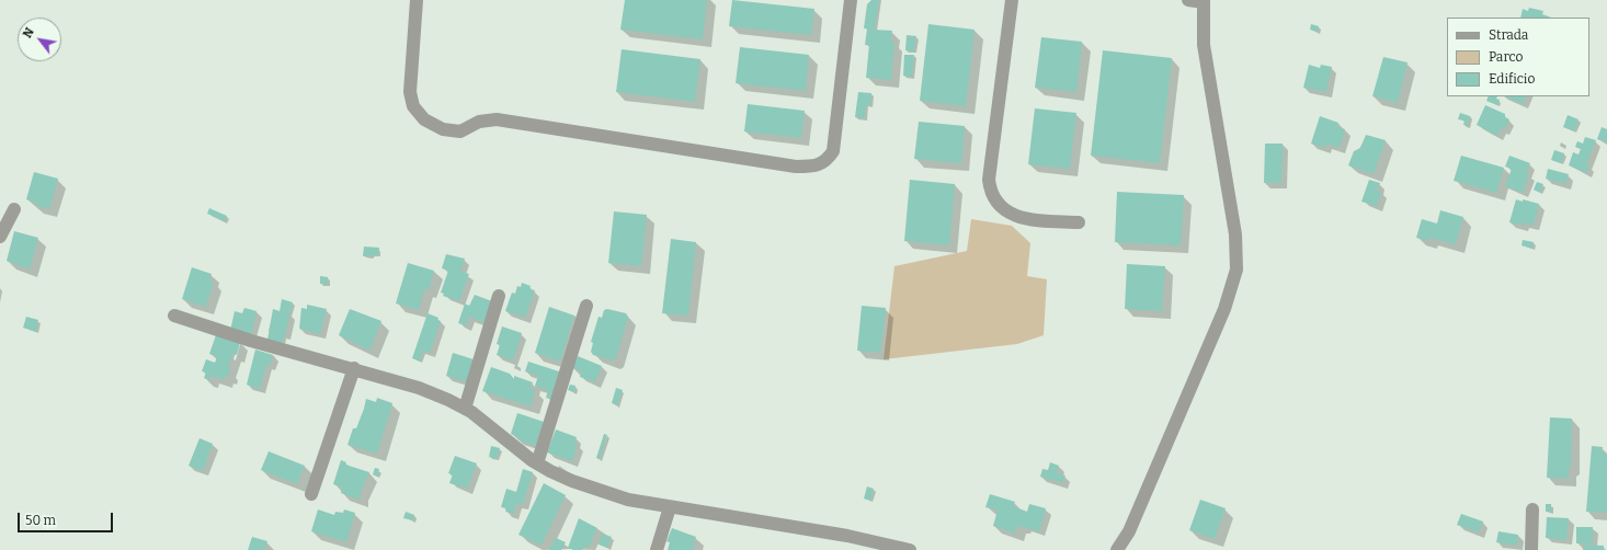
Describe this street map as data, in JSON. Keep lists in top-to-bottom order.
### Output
{
  "legend": ["Strada", "Parco", "Edificio"],
  "scale_bar": "50 m",
  "north": "top left"
}
